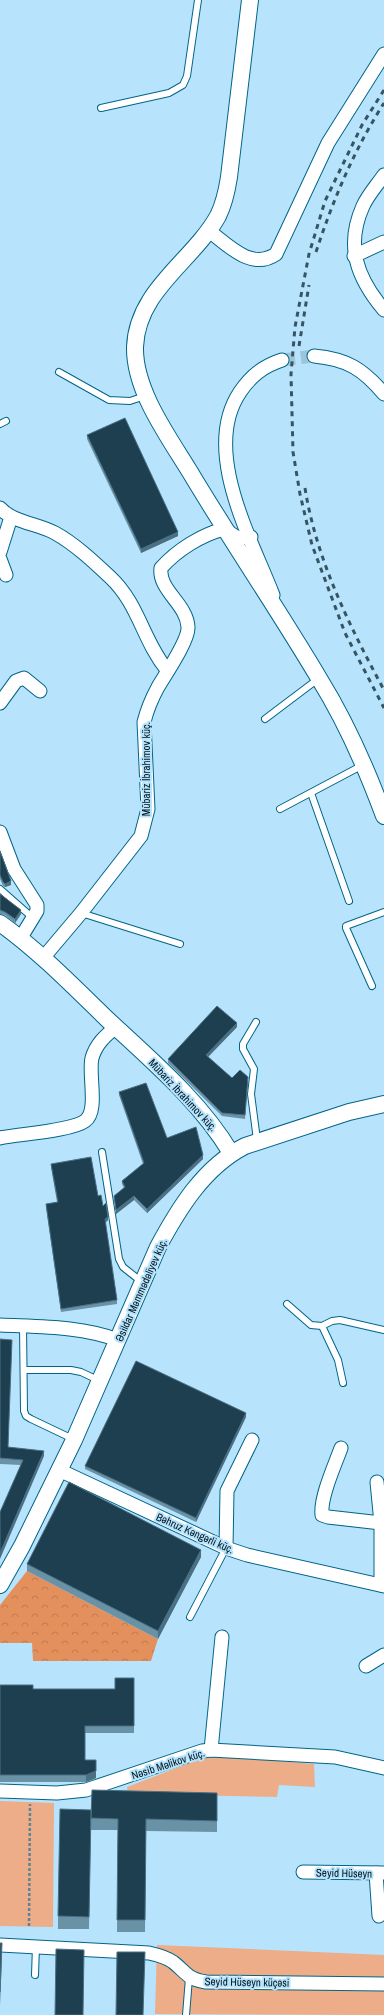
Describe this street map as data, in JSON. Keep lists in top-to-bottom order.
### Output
{
  "streets": {
    "street": [
      "Mübariz İbrahimov küç.",
      "Əsildar Məmmədəliyev küç.",
      "Bəhruz Kəngərli küç.",
      "Nəsib Məlikov küç.",
      "Seyid Hüseyn",
      "Seyid Hüseyn küçəsi"
    ]
  },
  "crossings": [
    ["Mübariz İbrahimov küç.", "Əsildar Məmmədəliyev küç."],
    ["Əsildar Məmmədəliyev küç.", "Bəhruz Kəngərli küç."]
  ]
}
